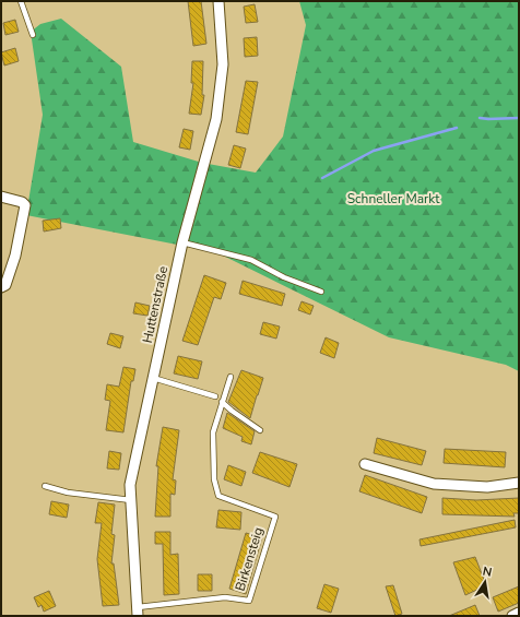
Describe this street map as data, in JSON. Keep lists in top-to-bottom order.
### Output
{
  "streets": {
    "street": ["Huttenstraße"],
    "lane": ["Birkensteig"]
  },
  "crossings": [
    ["Huttenstraße", "Birkensteig"]
  ],
  "parks": ["Schneller Markt"],
  "north": "top"
}
